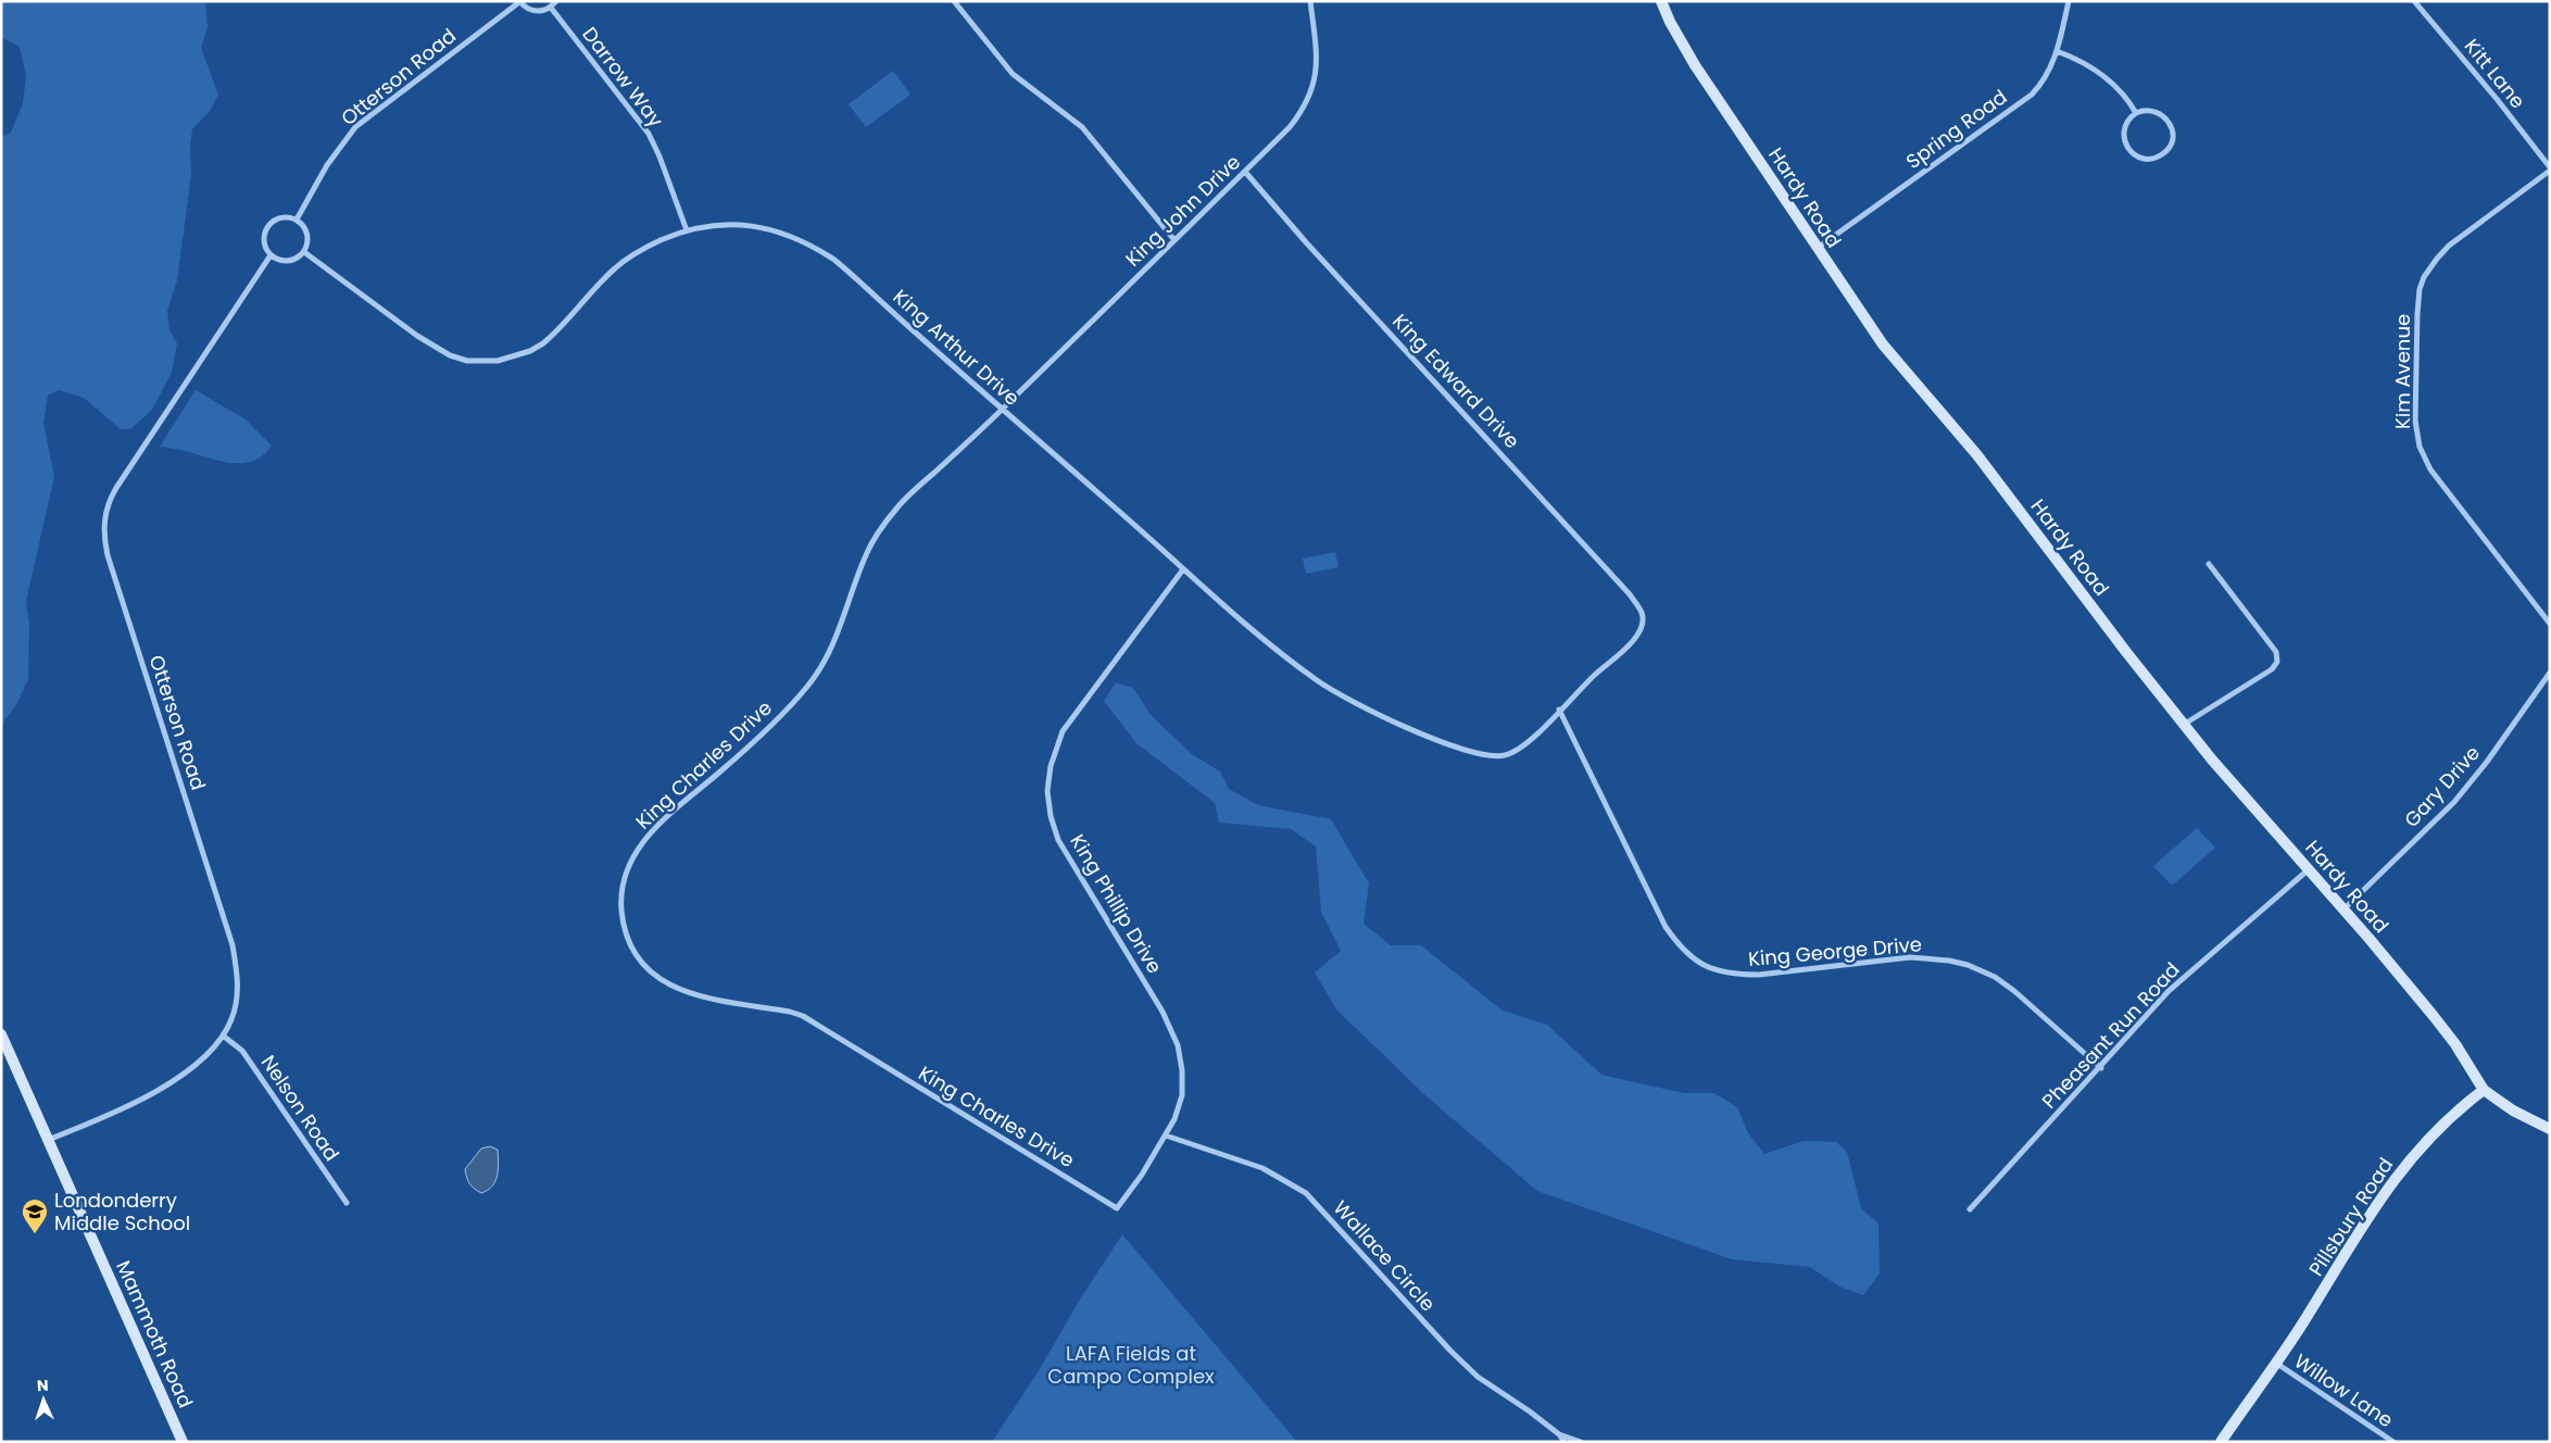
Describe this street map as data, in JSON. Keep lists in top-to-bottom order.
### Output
{
  "streets": {
    "street": [
      "Kitt Lane",
      "Otterson Road",
      "Darrow Way",
      "Spring Road",
      "Hardy Road",
      "King John Drive",
      "King Arthur Drive",
      "Kim Avenue",
      "King Edward Drive",
      "King Charles Drive",
      "Gary Drive",
      "King Phillip Drive",
      "King George Drive",
      "Pheasant Run Road",
      "Nelson Road",
      "Pillsbury Road",
      "Wallace Circle",
      "Mammoth Road",
      "Willow Lane"
    ]
  },
  "crossings": [
    ["Kitt Lane", "Kim Avenue"],
    ["Otterson Road", "Darrow Way"],
    ["Otterson Road", "King Arthur Drive"],
    ["Otterson Road", "Nelson Road"],
    ["Otterson Road", "Mammoth Road"],
    ["Darrow Way", "King Arthur Drive"],
    ["Spring Road", "Hardy Road"],
    ["Hardy Road", "Gary Drive"],
    ["Hardy Road", "Pheasant Run Road"],
    ["Hardy Road", "Pillsbury Road"],
    ["King John Drive", "King Arthur Drive"],
    ["King John Drive", "King Edward Drive"],
    ["King John Drive", "King Charles Drive"],
    ["King Arthur Drive", "King Edward Drive"],
    ["King Arthur Drive", "King Charles Drive"],
    ["King Arthur Drive", "King Phillip Drive"],
    ["King Arthur Drive", "King George Drive"],
    ["King Charles Drive", "King Phillip Drive"],
    ["King Phillip Drive", "Wallace Circle"],
    ["King George Drive", "Pheasant Run Road"],
    ["Pillsbury Road", "Willow Lane"]
  ],
  "parks": ["LAFA Fields at Campo Complex"],
  "places": {
    "school or university": ["Londonderry Middle School"]
  },
  "north": "top"
}
